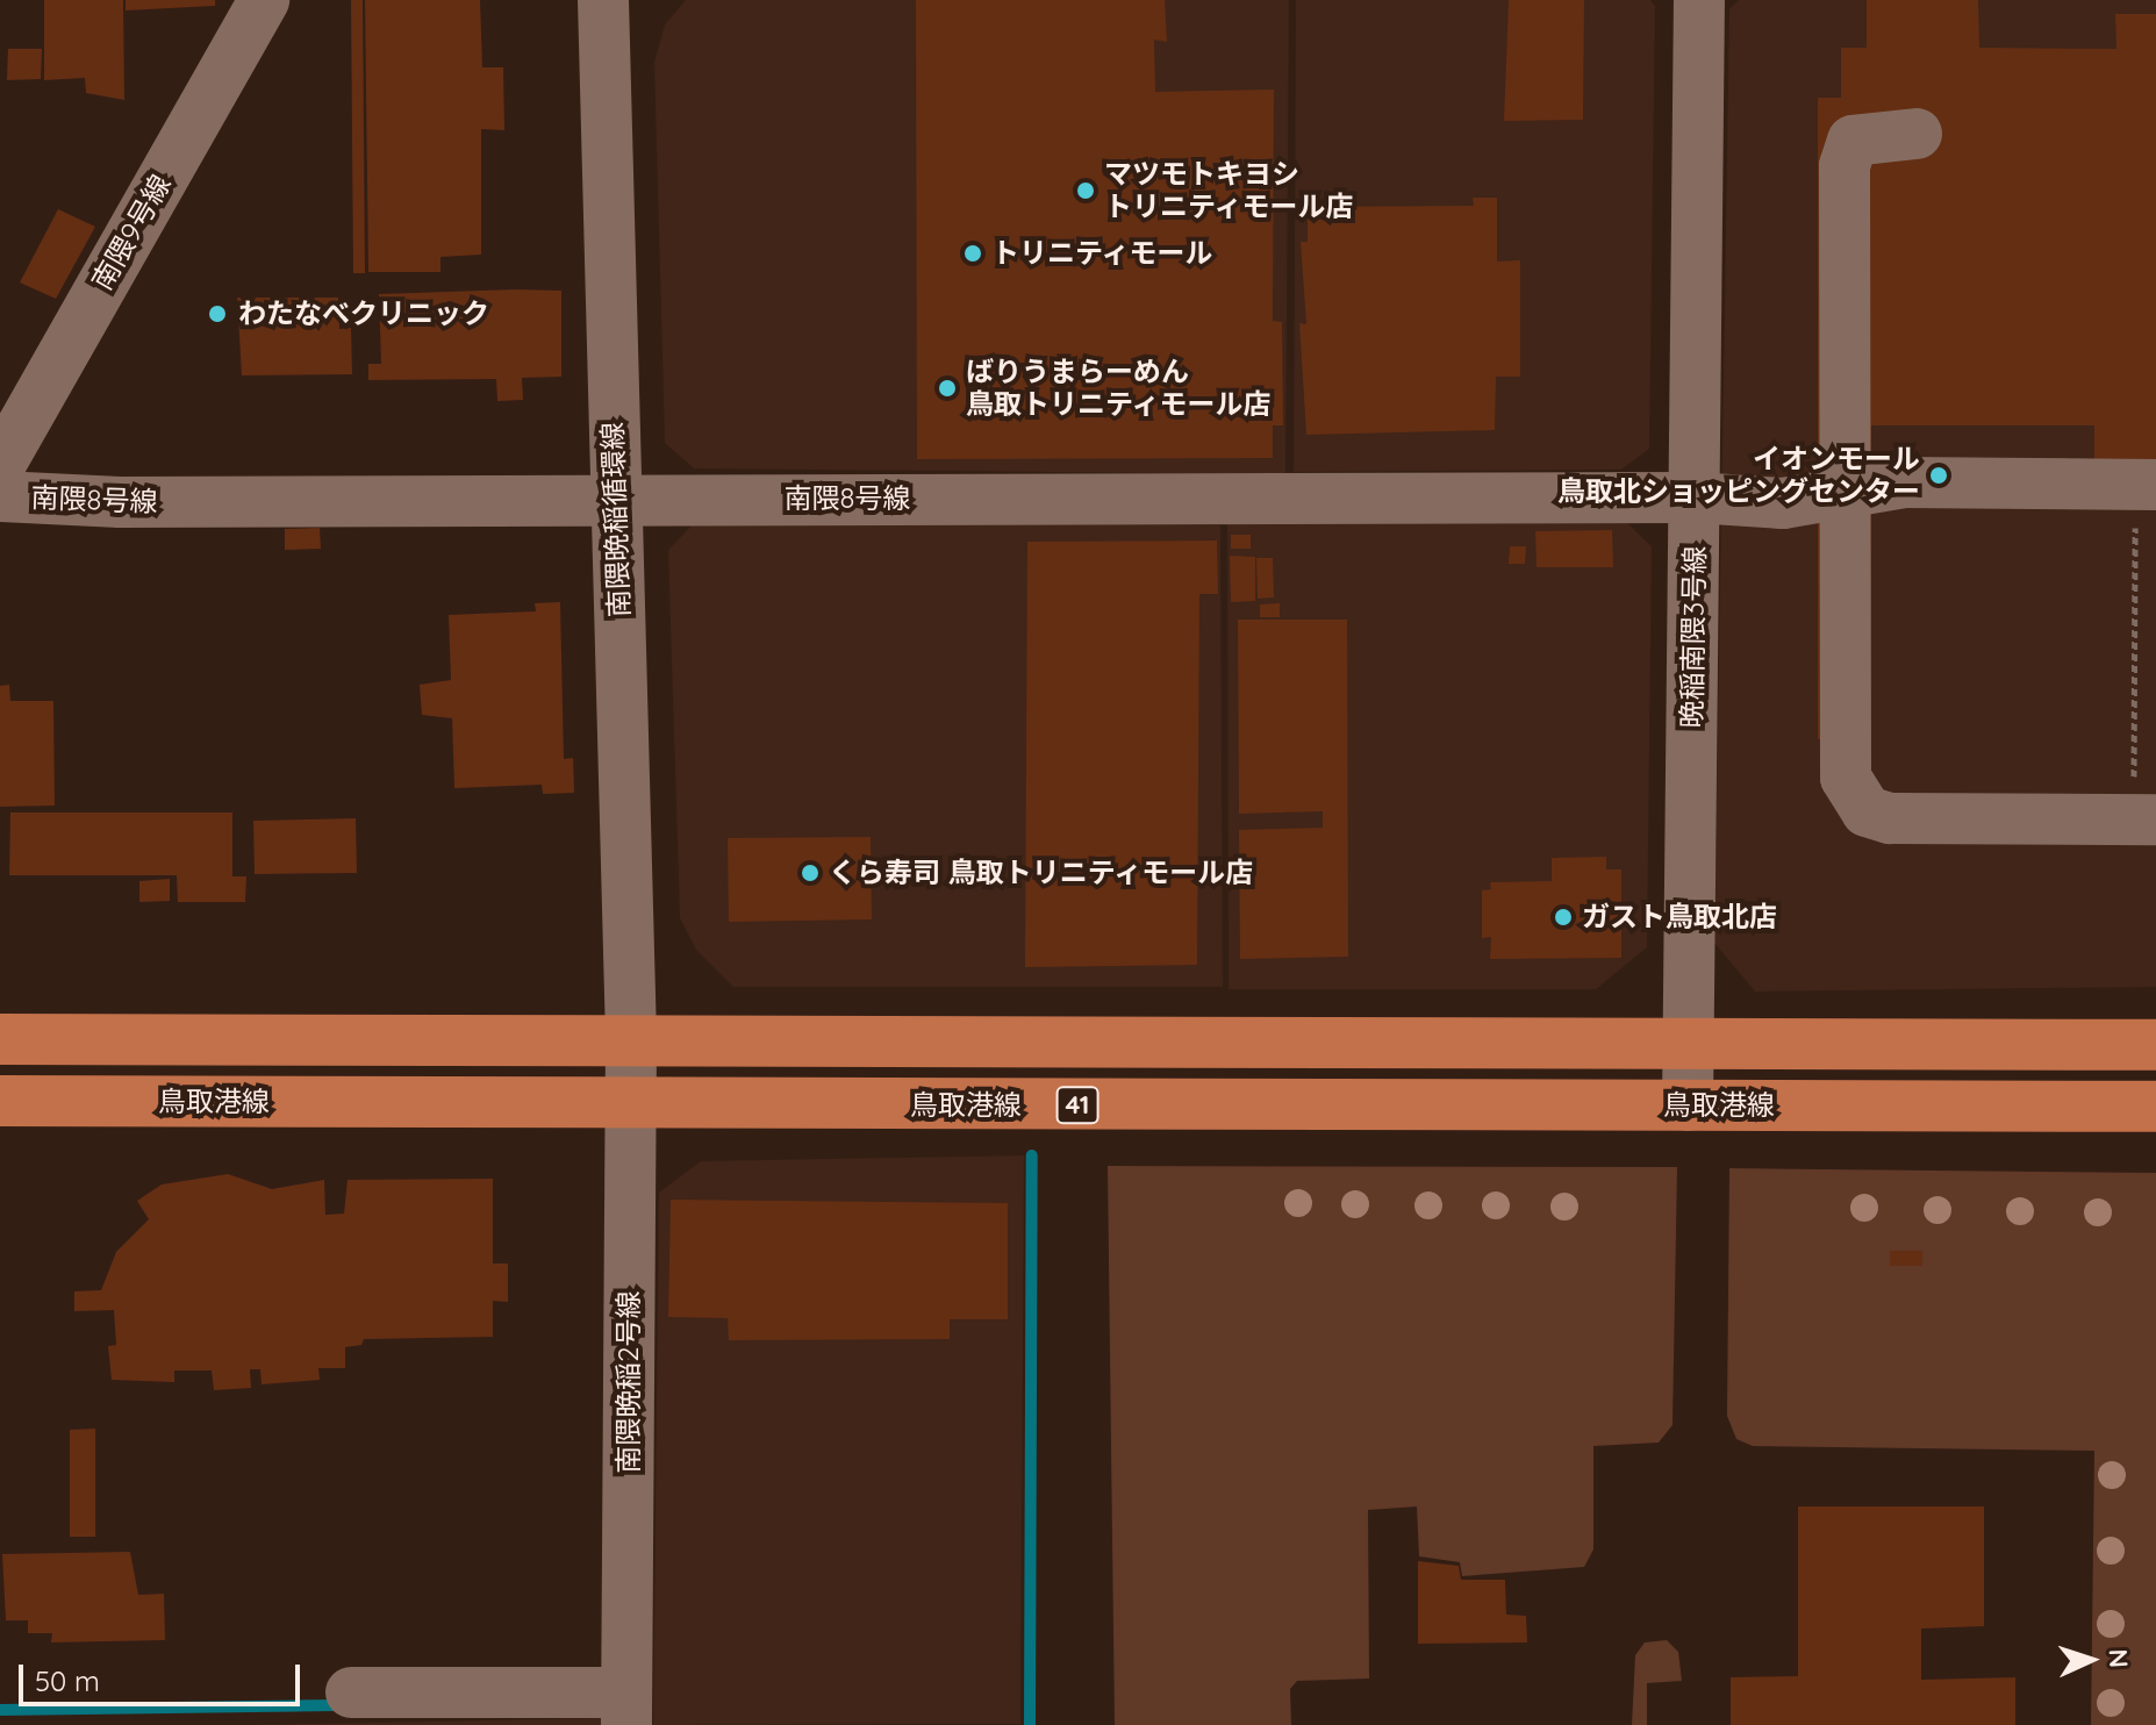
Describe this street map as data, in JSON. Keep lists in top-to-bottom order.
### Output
{
  "streets": {
    "main road": ["鳥取港線", "41"],
    "street": [
      "南隈9号線",
      "南隈8号線",
      "南隈晩稲循環線",
      "晩稲南隈3号線",
      "南隈晩稲2号線"
    ]
  },
  "crossings": [
    ["南隈8号線", "南隈晩稲循環線"],
    ["南隈8号線", "晩稲南隈3号線"],
    ["南隈晩稲循環線", "南隈晩稲2号線"],
    ["晩稲南隈3号線", "鳥取港線"],
    ["鳥取港線", "南隈晩稲2号線"]
  ],
  "places": [
    "マツモトキヨシ トリニティモール店",
    "トリニティモール",
    "わたなべクリニック",
    "ばりうまらーめん 鳥取トリニティモール店",
    "イオンモール 鳥取北ショッピングセンター",
    "くら寿司 鳥取トリニティモール店",
    "ガスト鳥取北店"
  ],
  "scale_bar": "50 m",
  "north": "right"
}
